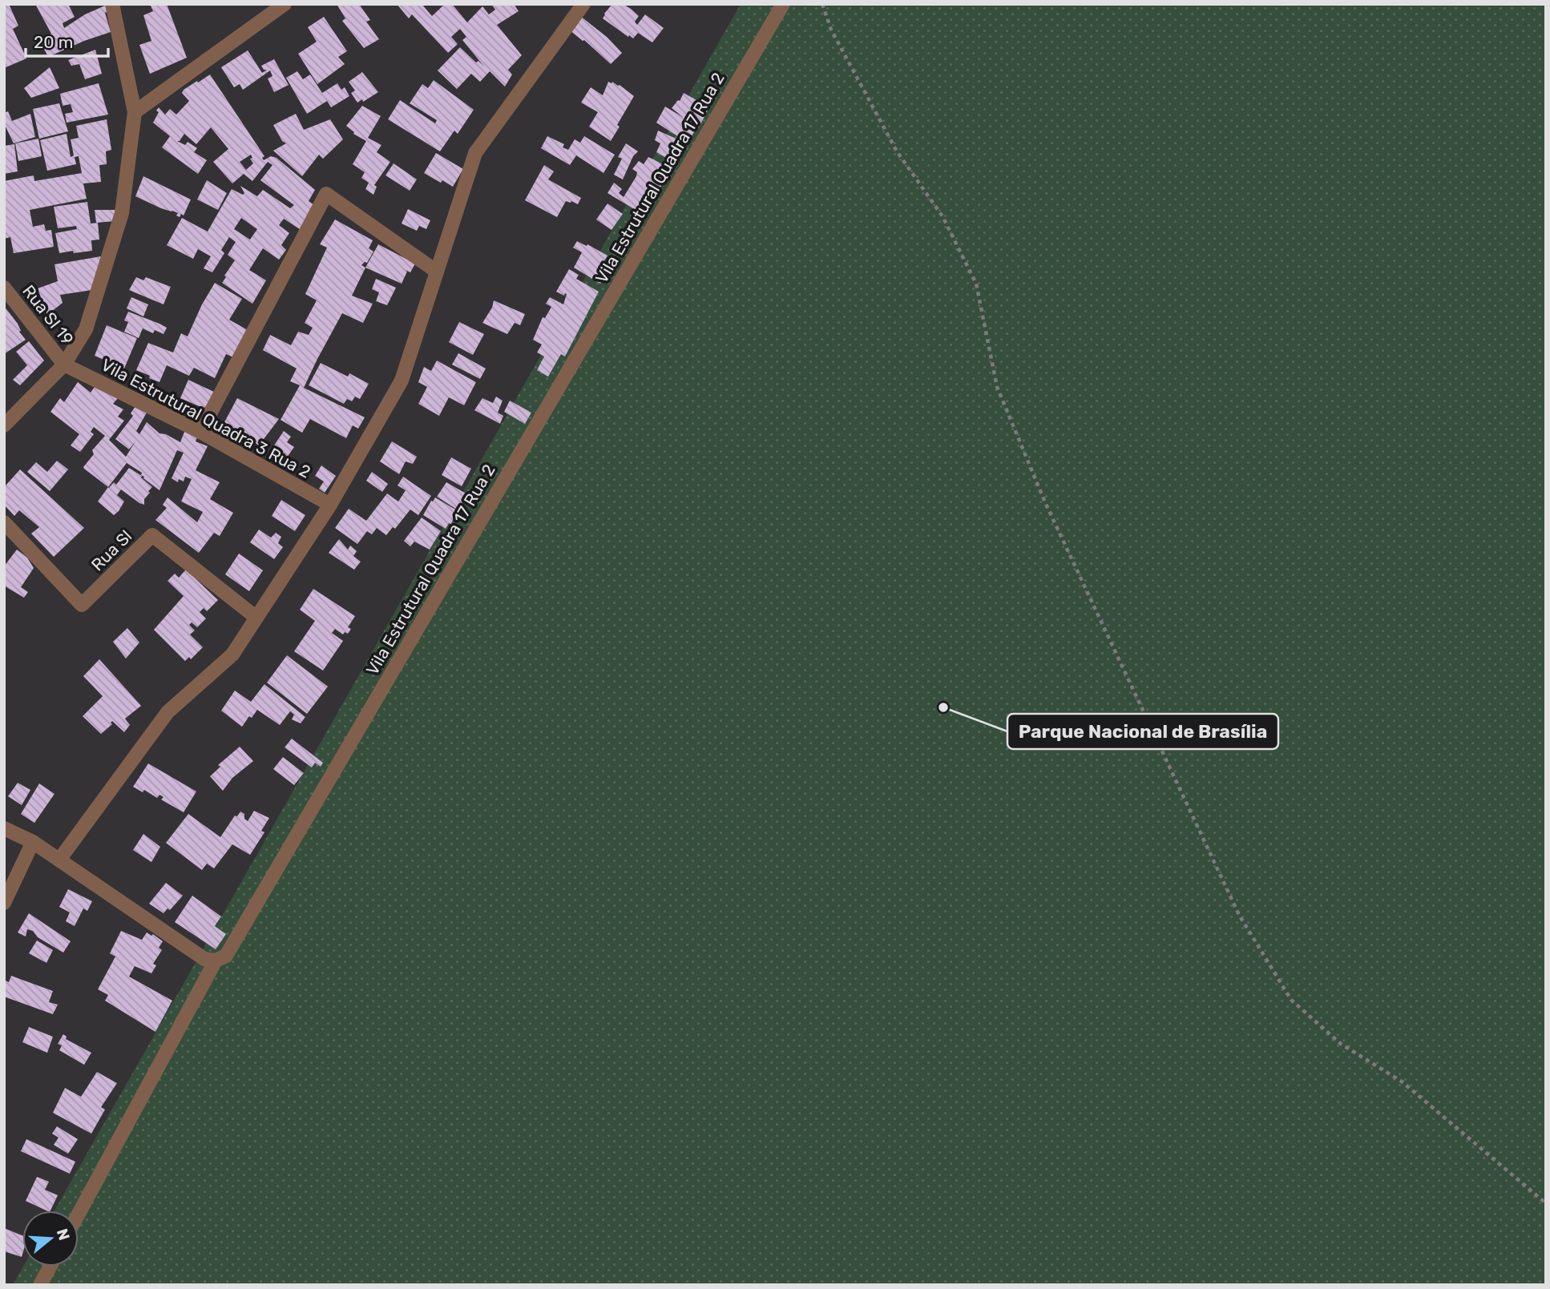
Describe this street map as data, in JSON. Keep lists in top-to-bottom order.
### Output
{
  "streets": {
    "street": [
      "Vila Estrutural Quadra 17 Rua 2",
      "Rua Sl 19",
      "Vila Estrutural Quadra 3 Rua 2",
      "Rua Sl"
    ]
  },
  "crossings": [
    ["Rua Sl 19", "Vila Estrutural Quadra 3 Rua 2"]
  ],
  "places": ["Parque Nacional de Brasília"],
  "scale_bar": "20 m",
  "north": "right"
}
